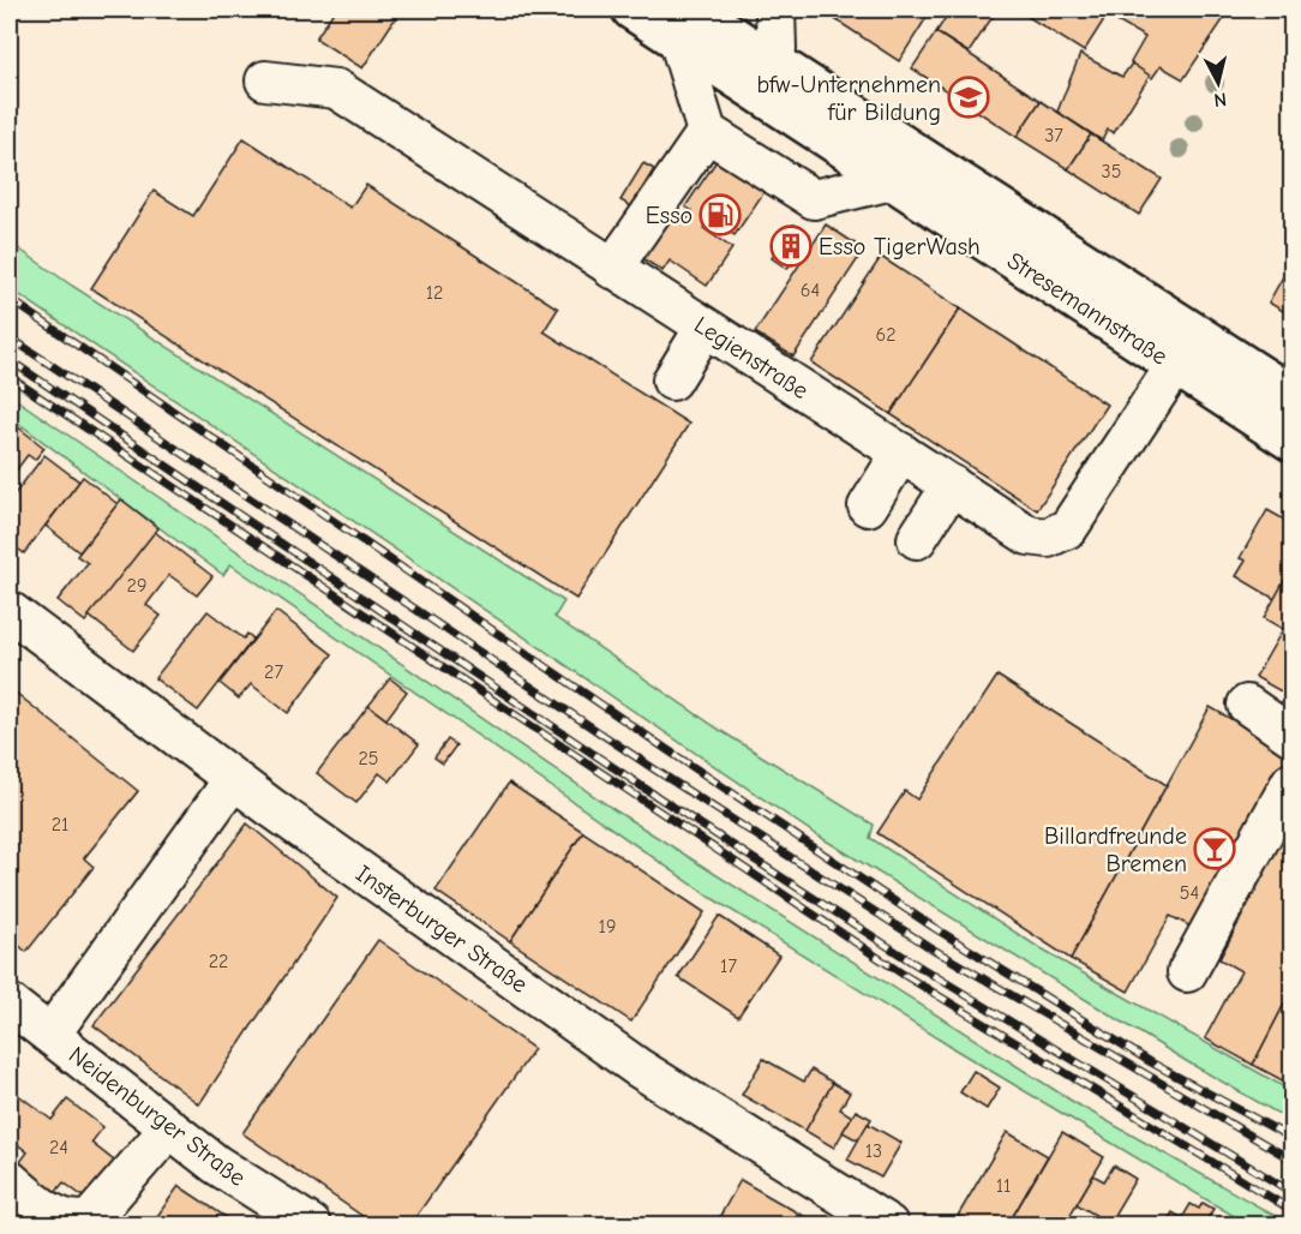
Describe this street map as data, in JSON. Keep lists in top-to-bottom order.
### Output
{
  "streets": {
    "main road": ["Stresemannstraße"],
    "street": ["Legienstraße", "Insterburger Straße", "Neidenburger Straße"]
  },
  "crossings": [
    ["Stresemannstraße", "Legienstraße"]
  ],
  "places": {
    "school or university": ["bfw-Unternehmen für Bildung"],
    "fuel station": ["Esso"],
    "building": ["Esso TigerWash"],
    "bar": ["Billardfreunde Bremen"]
  },
  "house_numbers": [
    "37",
    "35",
    "64",
    "12",
    "62",
    "29",
    "27",
    "25",
    "21",
    "54",
    "19",
    "22",
    "17",
    "24",
    "13",
    "11"
  ],
  "north": "bottom"
}
